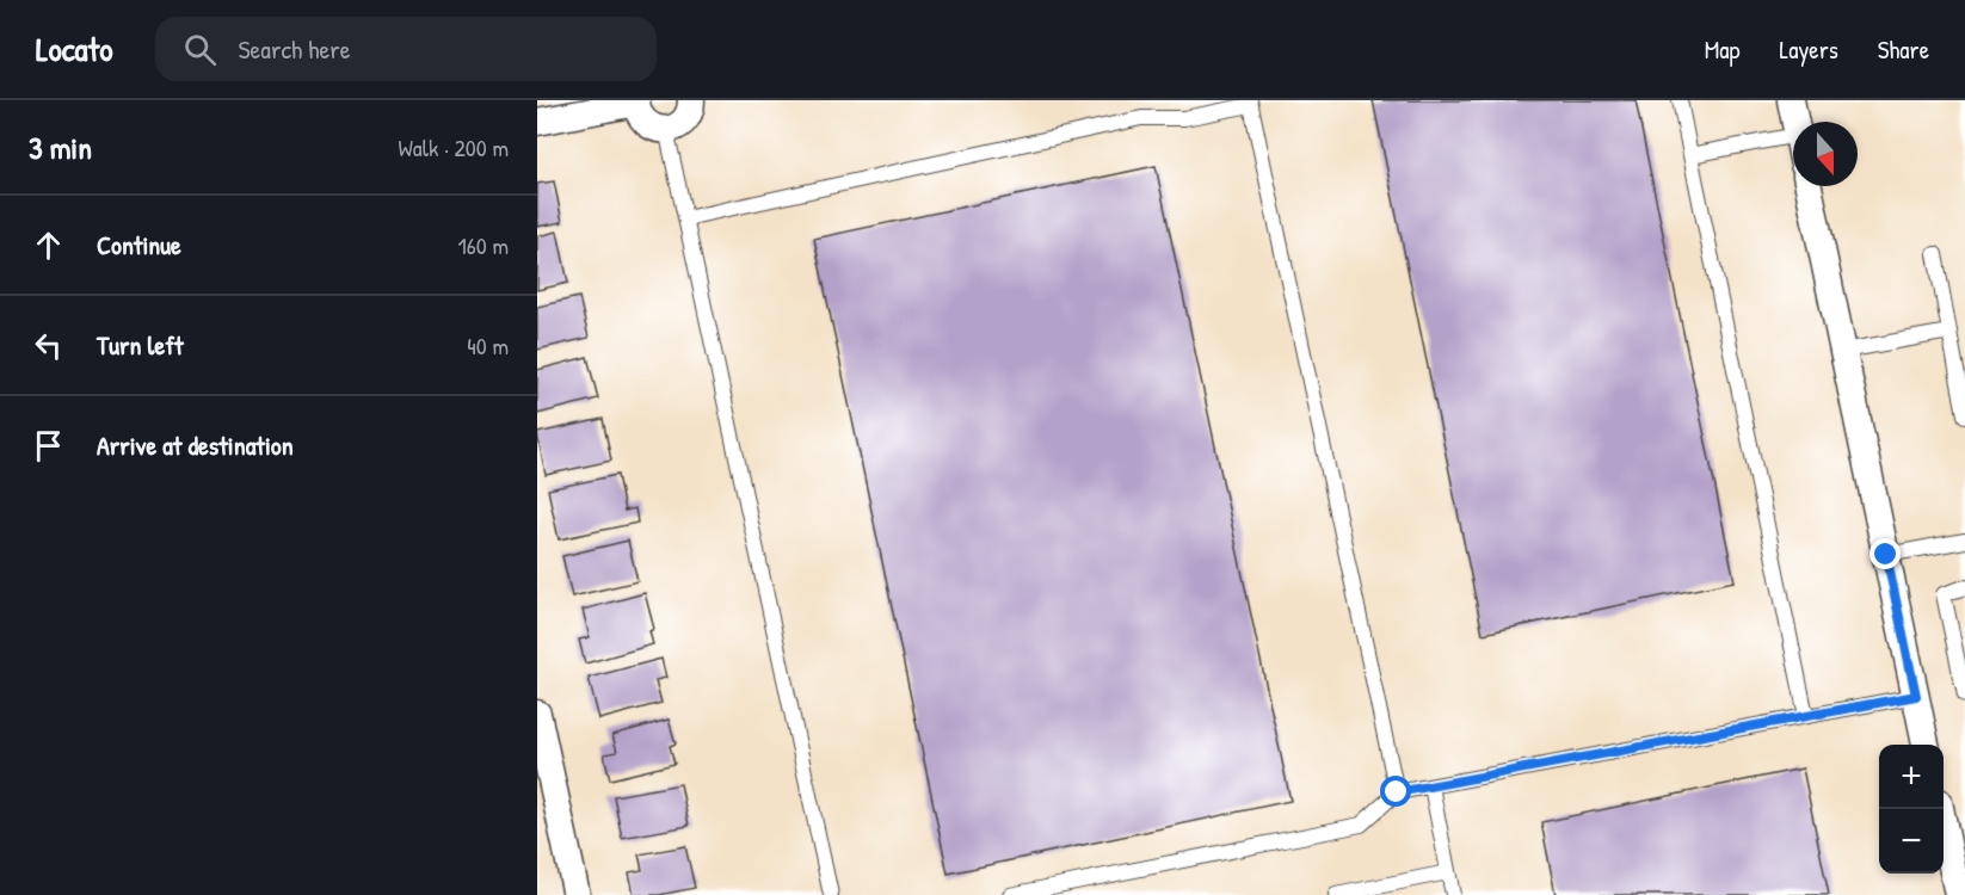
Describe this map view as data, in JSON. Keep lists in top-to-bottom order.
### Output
{
  "north": "bottom",
  "page": {
    "header": "Locato",
    "search": "Search here",
    "nav": ["Map", "Layers", "Share"],
    "heading": ["3 min", "Walk · 200 m"],
    "list": [
      ["Continue", "160 m"],
      ["Turn left", "40 m"],
      "Arrive at destination"
    ],
    "map_buttons": ["+", "−"]
  }
}
